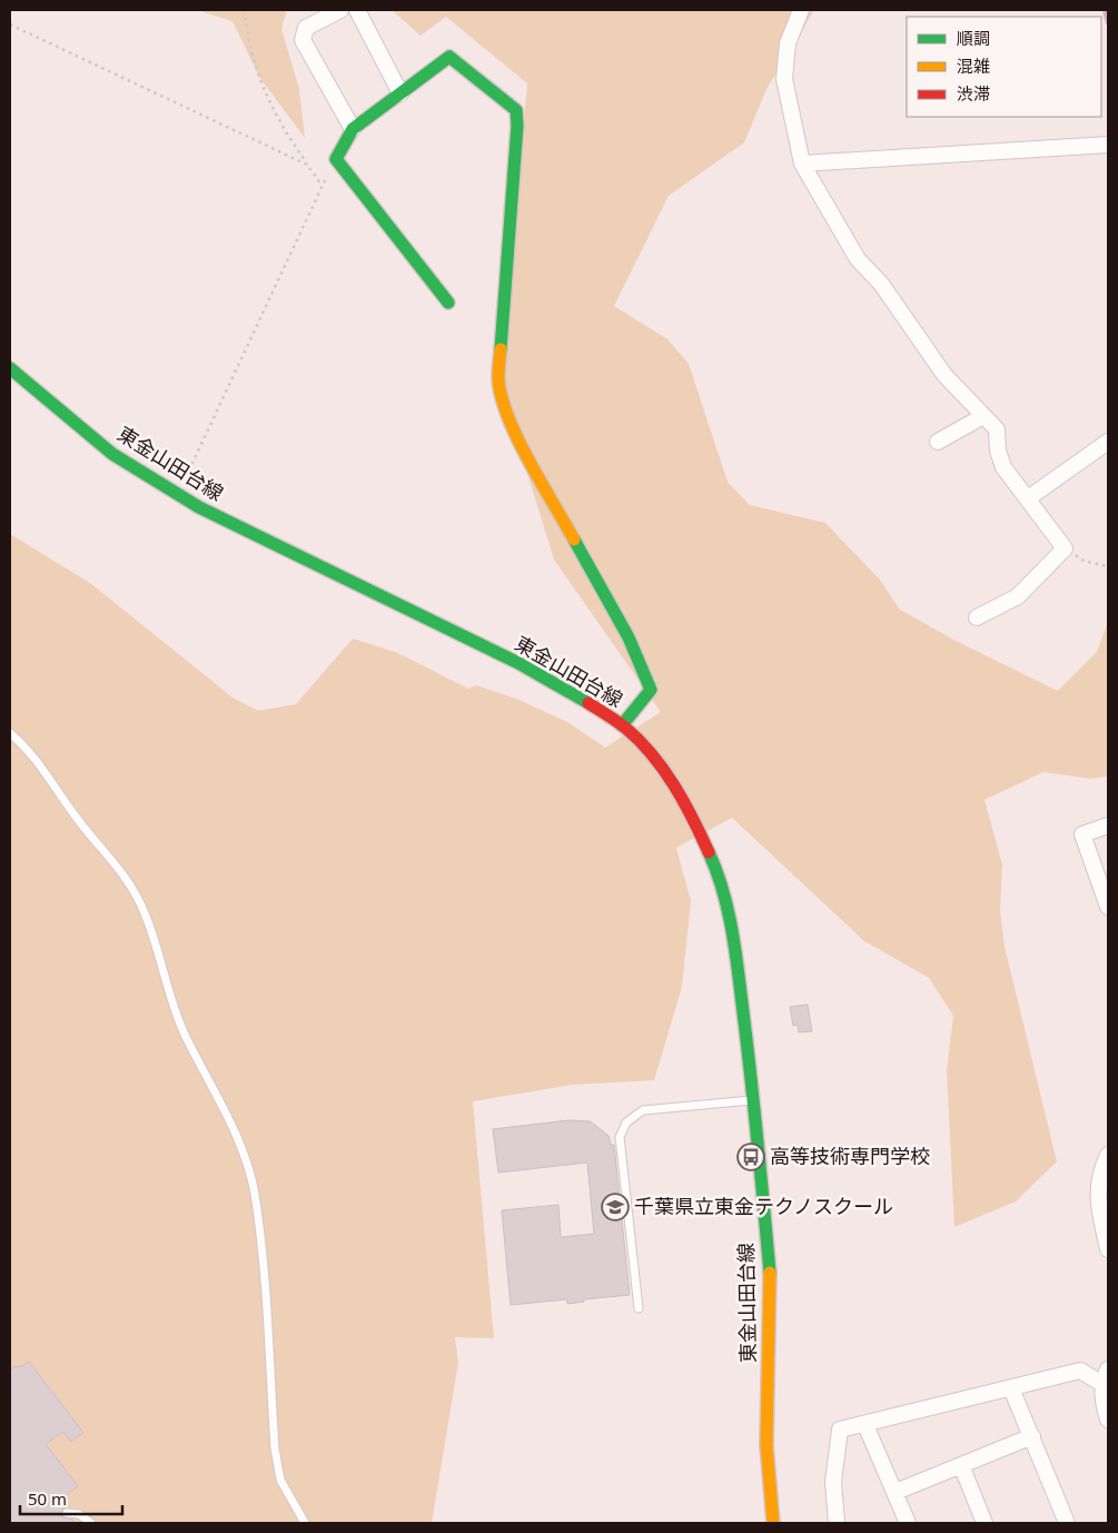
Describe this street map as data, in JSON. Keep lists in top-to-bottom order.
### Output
{
  "streets": {
    "main road": ["東金山田台線"]
  },
  "places": {
    "bus stop": ["高等技術専門学校"],
    "school or university": ["千葉県立東金テクノスクール"]
  },
  "legend": ["順調", "混雑", "渋滞"],
  "scale_bar": "50 m"
}
